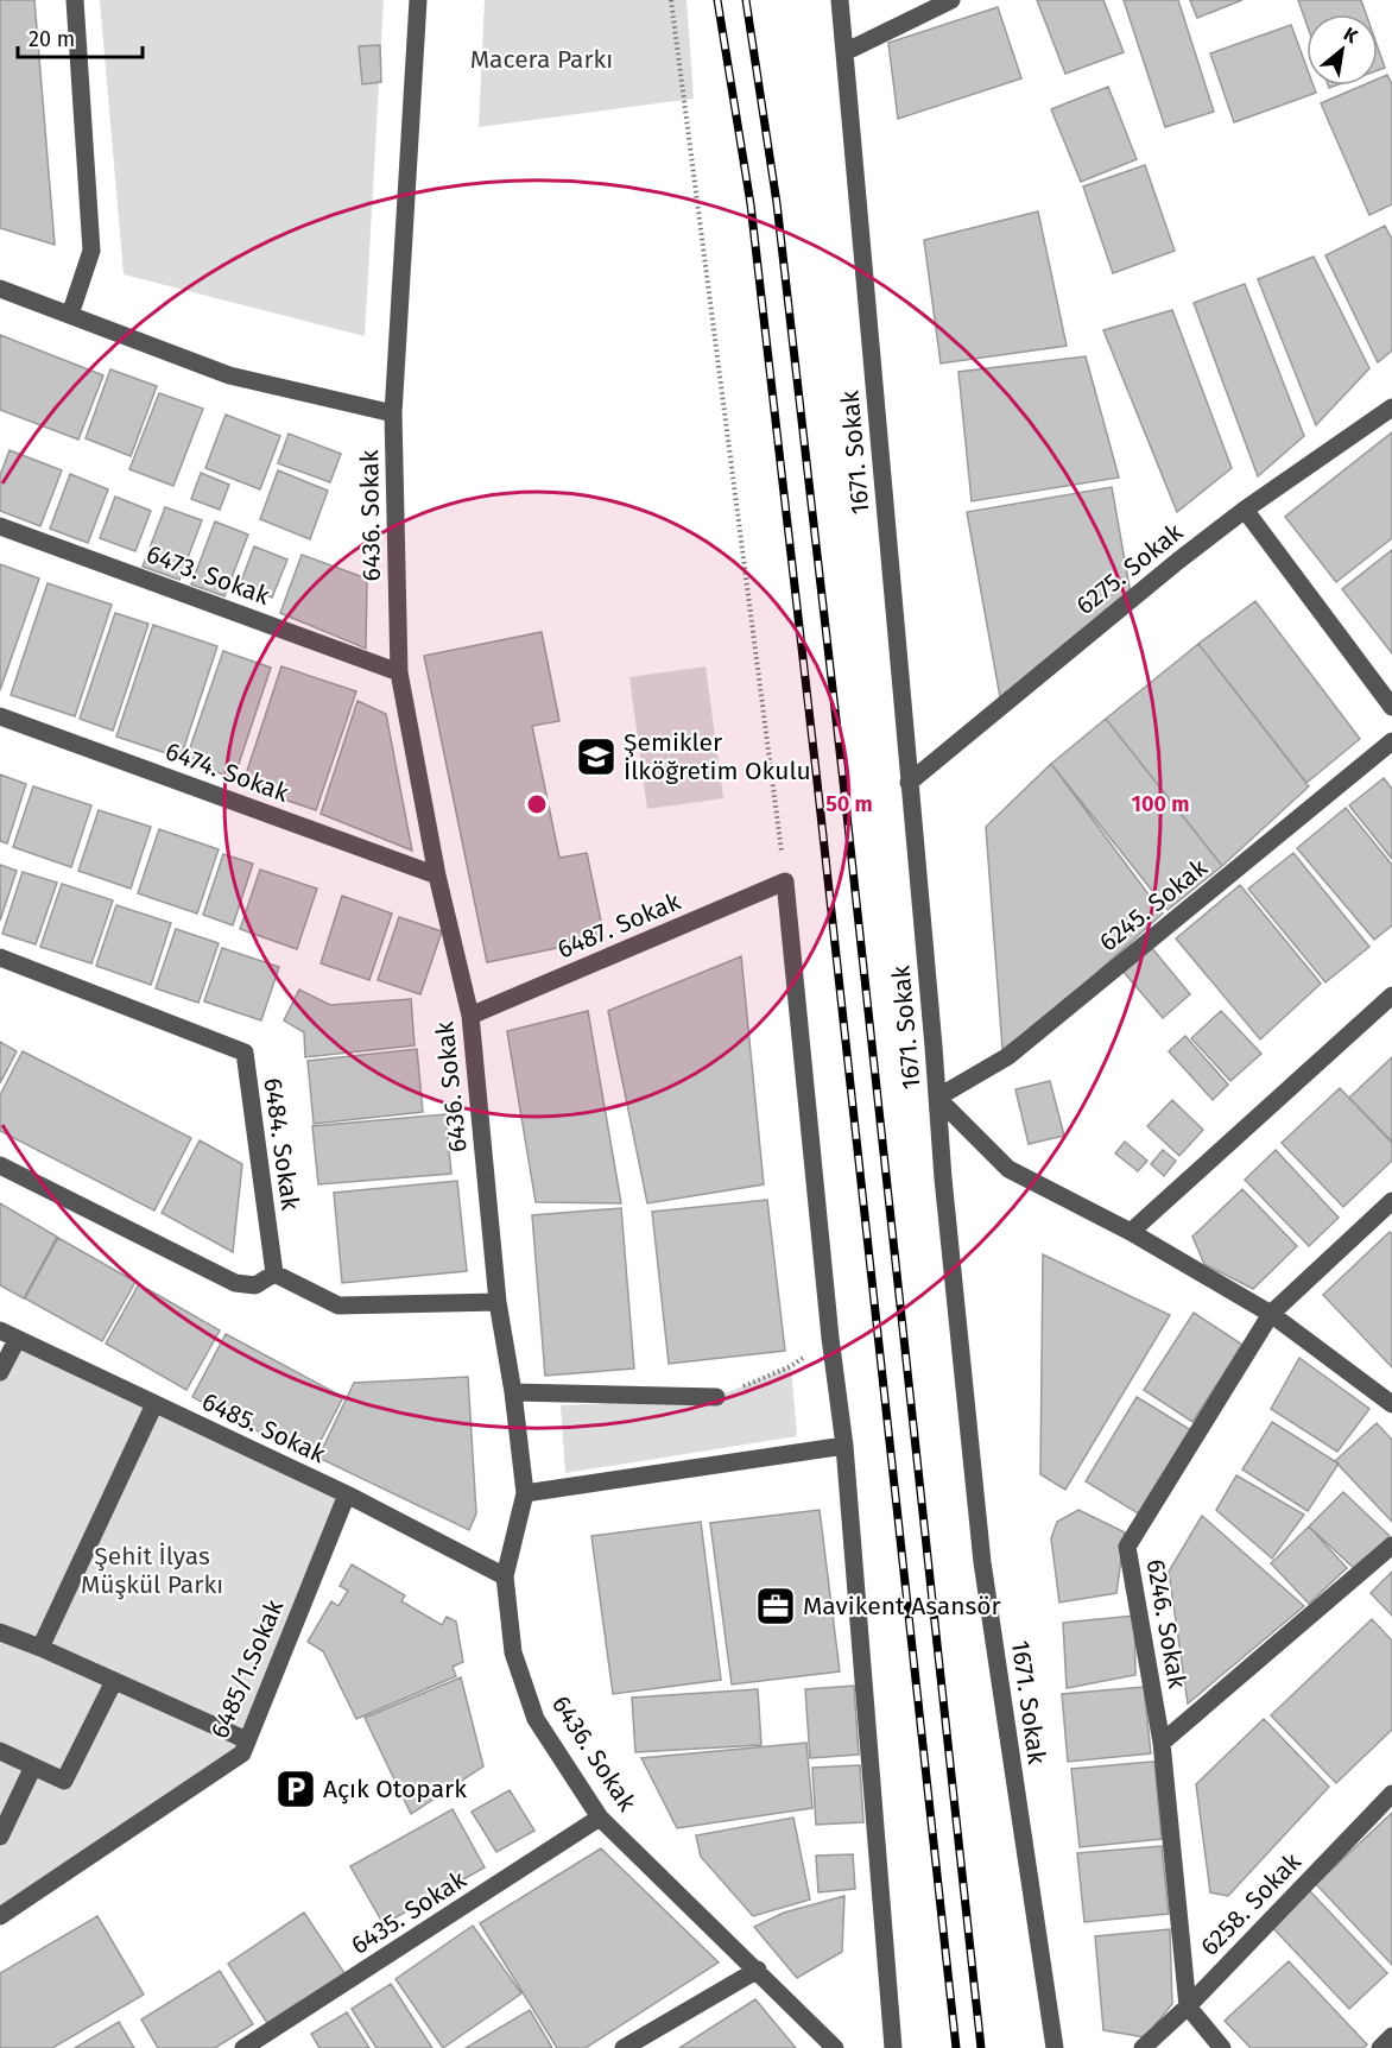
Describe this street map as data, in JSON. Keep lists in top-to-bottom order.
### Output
{
  "streets": {
    "street": [
      "1671. Sokak",
      "6436. Sokak",
      "6275. Sokak",
      "6473. Sokak",
      "6474. Sokak",
      "6245. Sokak",
      "6487. Sokak",
      "6484. Sokak",
      "6485. Sokak",
      "6246. Sokak",
      "6485/1.Sokak",
      "6258. Sokak",
      "6435. Sokak"
    ]
  },
  "crossings": [
    ["1671. Sokak", "6275. Sokak"],
    ["1671. Sokak", "6245. Sokak"],
    ["6436. Sokak", "6473. Sokak"],
    ["6436. Sokak", "6474. Sokak"],
    ["6436. Sokak", "6487. Sokak"],
    ["6436. Sokak", "6485. Sokak"],
    ["6436. Sokak", "6435. Sokak"],
    ["6485. Sokak", "6485/1.Sokak"],
    ["6246. Sokak", "6258. Sokak"]
  ],
  "parks": ["Macera Parkı", "Şehit İlyas Müşkül Parkı"],
  "places": {
    "school or university": ["Şemikler İlköğretim Okulu"],
    "office": ["Mavikent Asansör"],
    "parking": ["Açık Otopark"]
  },
  "scale_bar": "20 m",
  "north": "top right",
  "rings": ["50 m", "100 m"]
}
